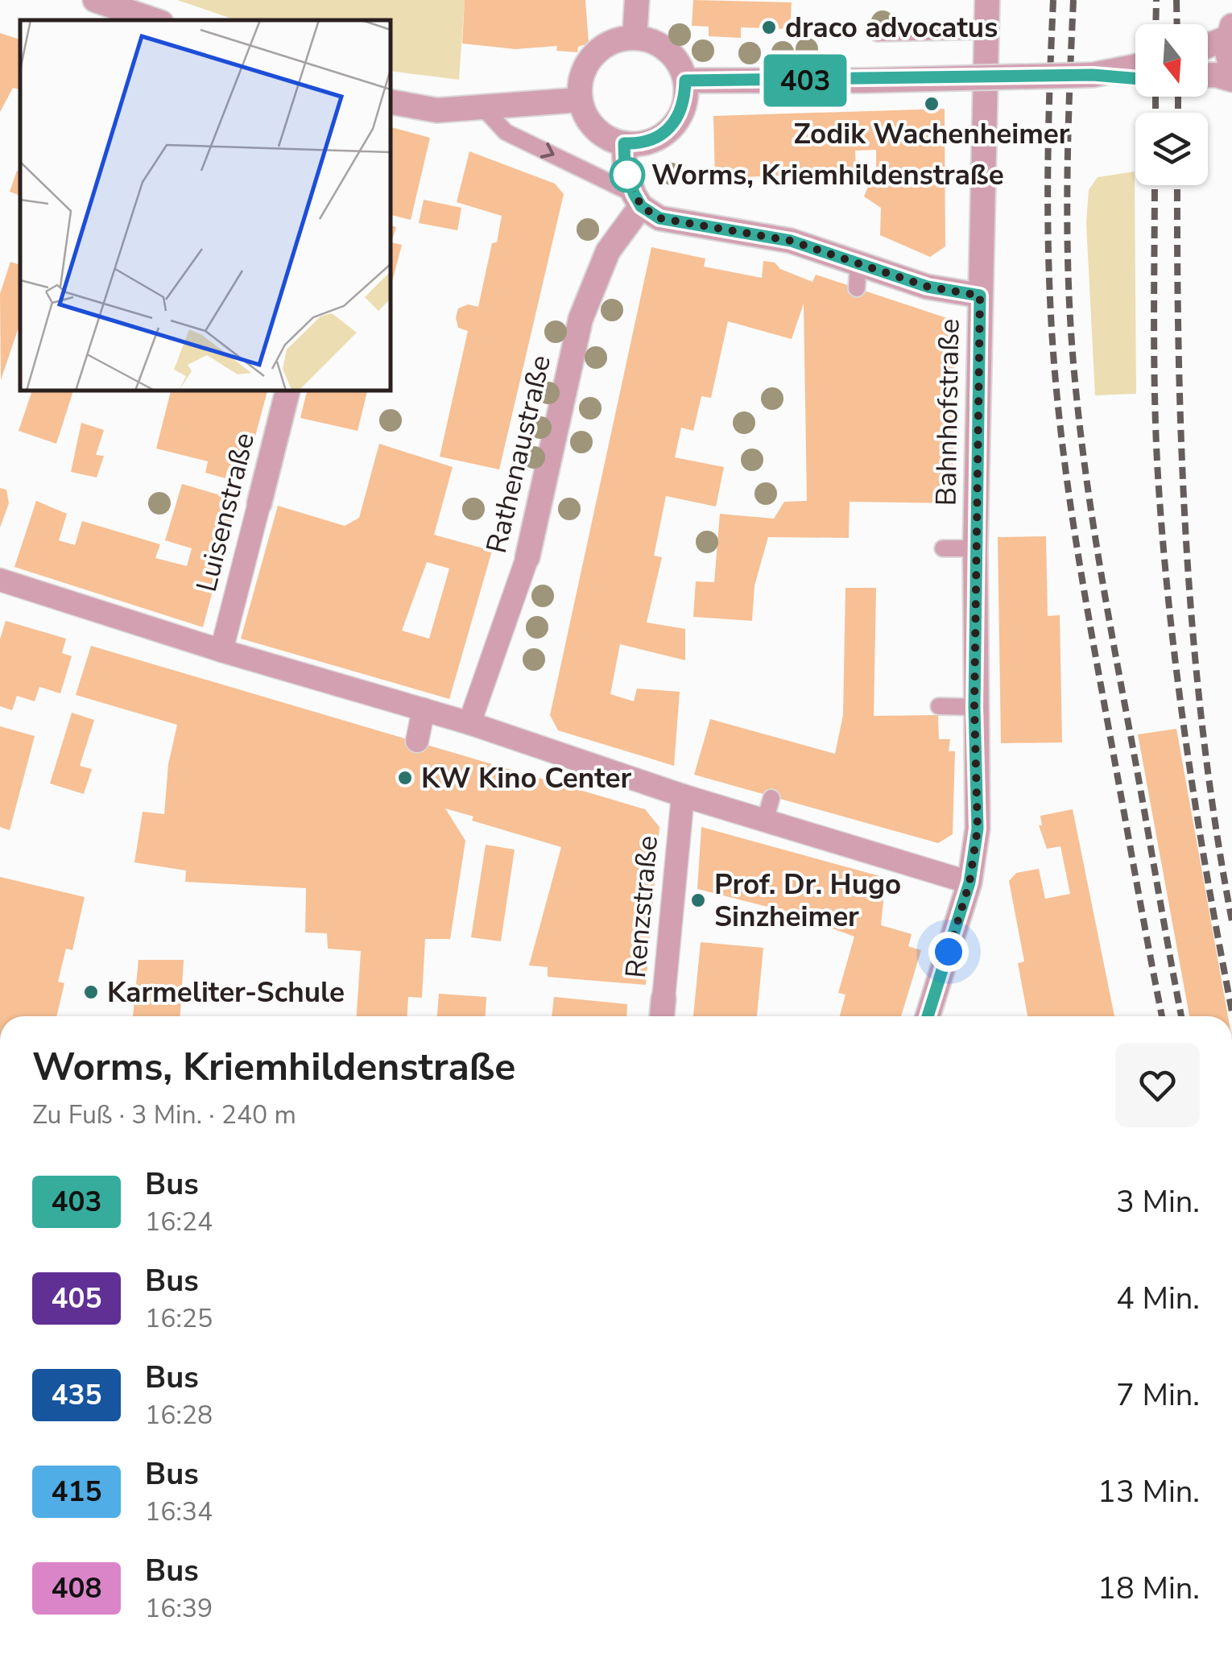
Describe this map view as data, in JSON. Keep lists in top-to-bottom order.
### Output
{
  "streets": {
    "street": [
      "Bahnhofstraße",
      "Rathenaustraße",
      "Luisenstraße",
      "Renzstraße"
    ]
  },
  "places": [
    "draco advocatus",
    "Zodik Wachenheimer",
    "Worms, Kriemhildenstraße",
    "KW Kino Center",
    "Prof. Dr. Hugo Sinzheimer",
    "Karmeliter-Schule"
  ],
  "lines": ["bus line 403"],
  "north": "bottom",
  "page": {
    "on_map": "403",
    "heading": ["Worms, Kriemhildenstraße", "Zu Fuß · 3 Min. · 240 m"],
    "list": [
      {
        "mark": "403",
        "name": "Bus",
        "note": "16:24",
        "value": "3 Min."
      },
      {
        "mark": "405",
        "name": "Bus",
        "note": "16:25",
        "value": "4 Min."
      },
      {
        "mark": "435",
        "name": "Bus",
        "note": "16:28",
        "value": "7 Min."
      },
      {
        "mark": "415",
        "name": "Bus",
        "note": "16:34",
        "value": "13 Min."
      },
      {
        "mark": "408",
        "name": "Bus",
        "note": "16:39",
        "value": "18 Min."
      }
    ]
  }
}
